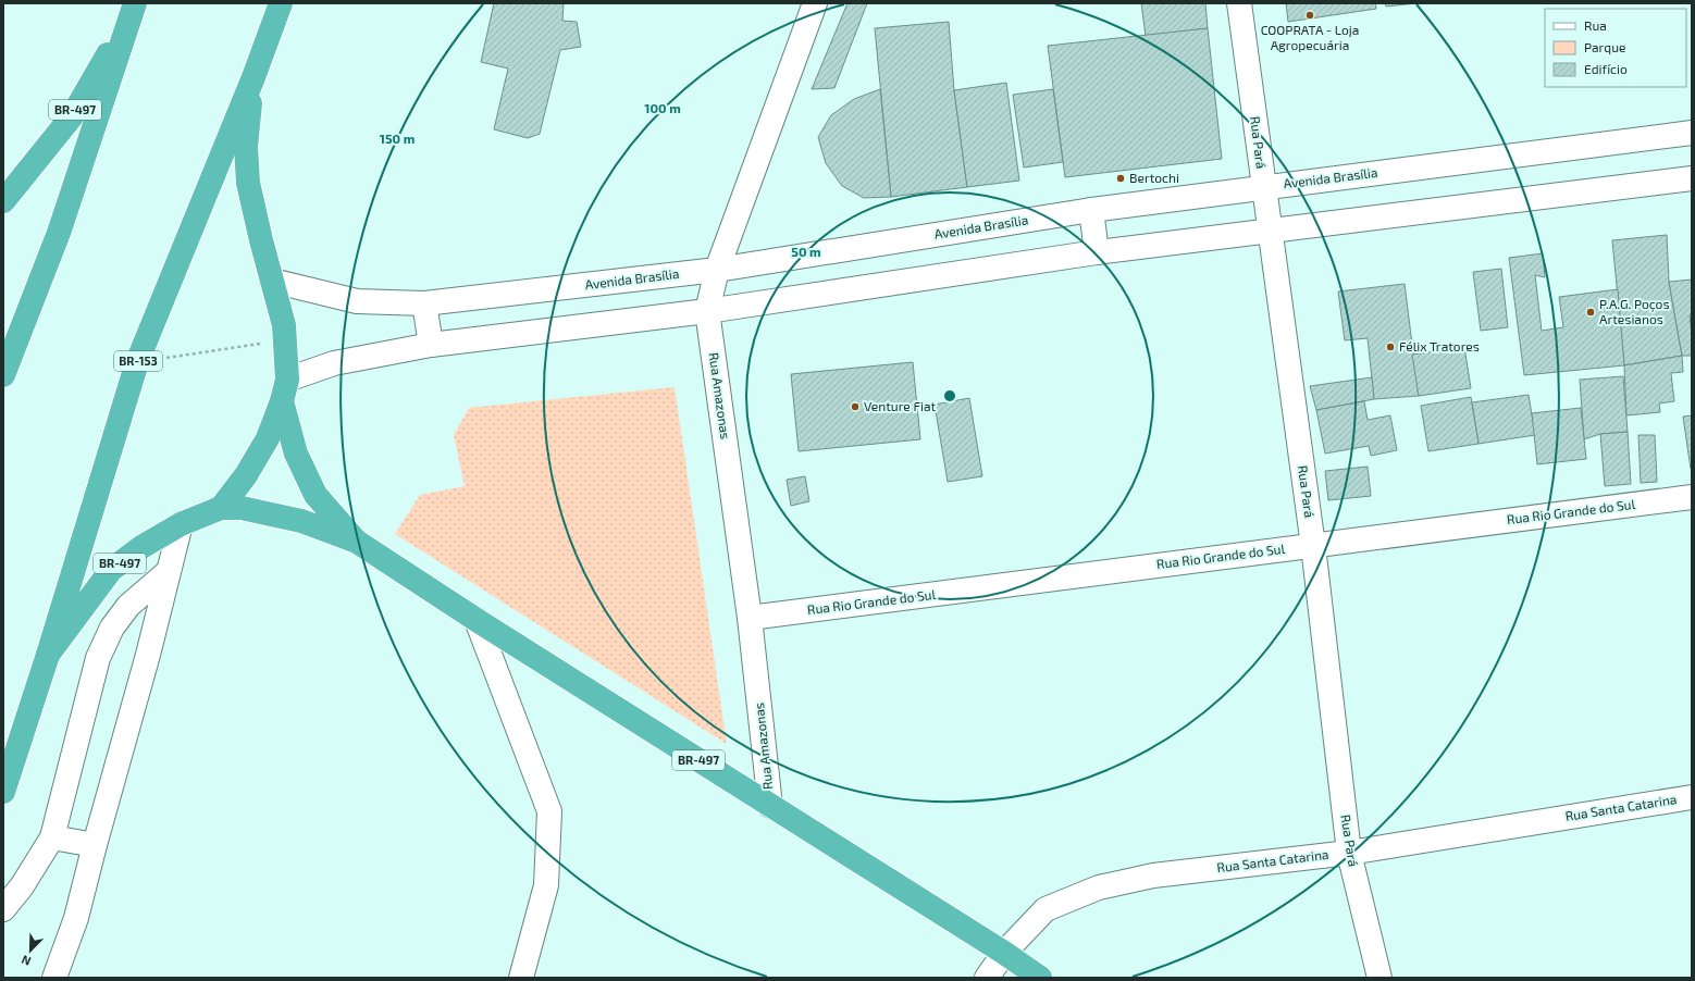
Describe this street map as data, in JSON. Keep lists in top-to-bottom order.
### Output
{
  "streets": {
    "highway": ["BR-497", "BR-153"],
    "street": [
      "Rua Pará",
      "Avenida Brasília",
      "Rua Amazonas",
      "Rua Rio Grande do Sul",
      "Rua Santa Catarina"
    ]
  },
  "crossings": [
    ["BR-497", "Avenida Brasília"],
    ["BR-497", "BR-153"],
    ["BR-497", "Rua Amazonas"],
    ["BR-497", "Rua Santa Catarina"],
    ["Rua Pará", "Avenida Brasília"],
    ["Rua Pará", "Rua Rio Grande do Sul"],
    ["Rua Pará", "Rua Santa Catarina"],
    ["Avenida Brasília", "Rua Amazonas"],
    ["Rua Amazonas", "Rua Rio Grande do Sul"]
  ],
  "places": [
    "COOPRATA - Loja Agropecuária",
    "Bertochi",
    "P.A.G. Poços Artesianos",
    "Félix Tratores",
    "Venture Fiat"
  ],
  "legend": ["Rua", "Parque", "Edifício"],
  "north": "bottom left",
  "rings": ["100 m", "150 m", "50 m"]
}
